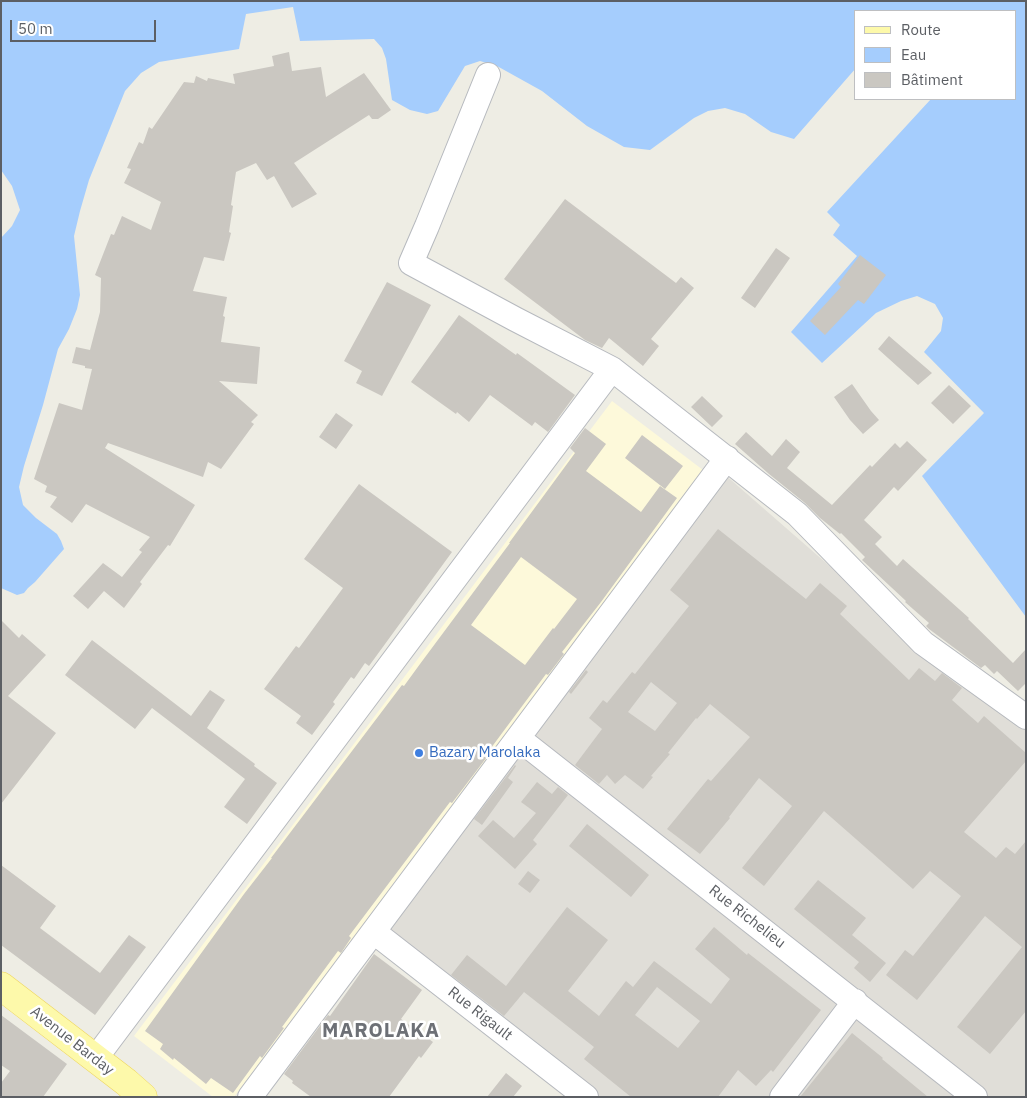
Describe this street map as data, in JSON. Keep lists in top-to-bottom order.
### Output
{
  "streets": {
    "main road": ["Avenue Barday"],
    "street": ["Rue Richelieu", "Rue Rigault"]
  },
  "districts": ["MAROLAKA"],
  "places": ["Bazary Marolaka"],
  "legend": ["Route", "Eau", "Bâtiment"],
  "scale_bar": "50 m"
}
